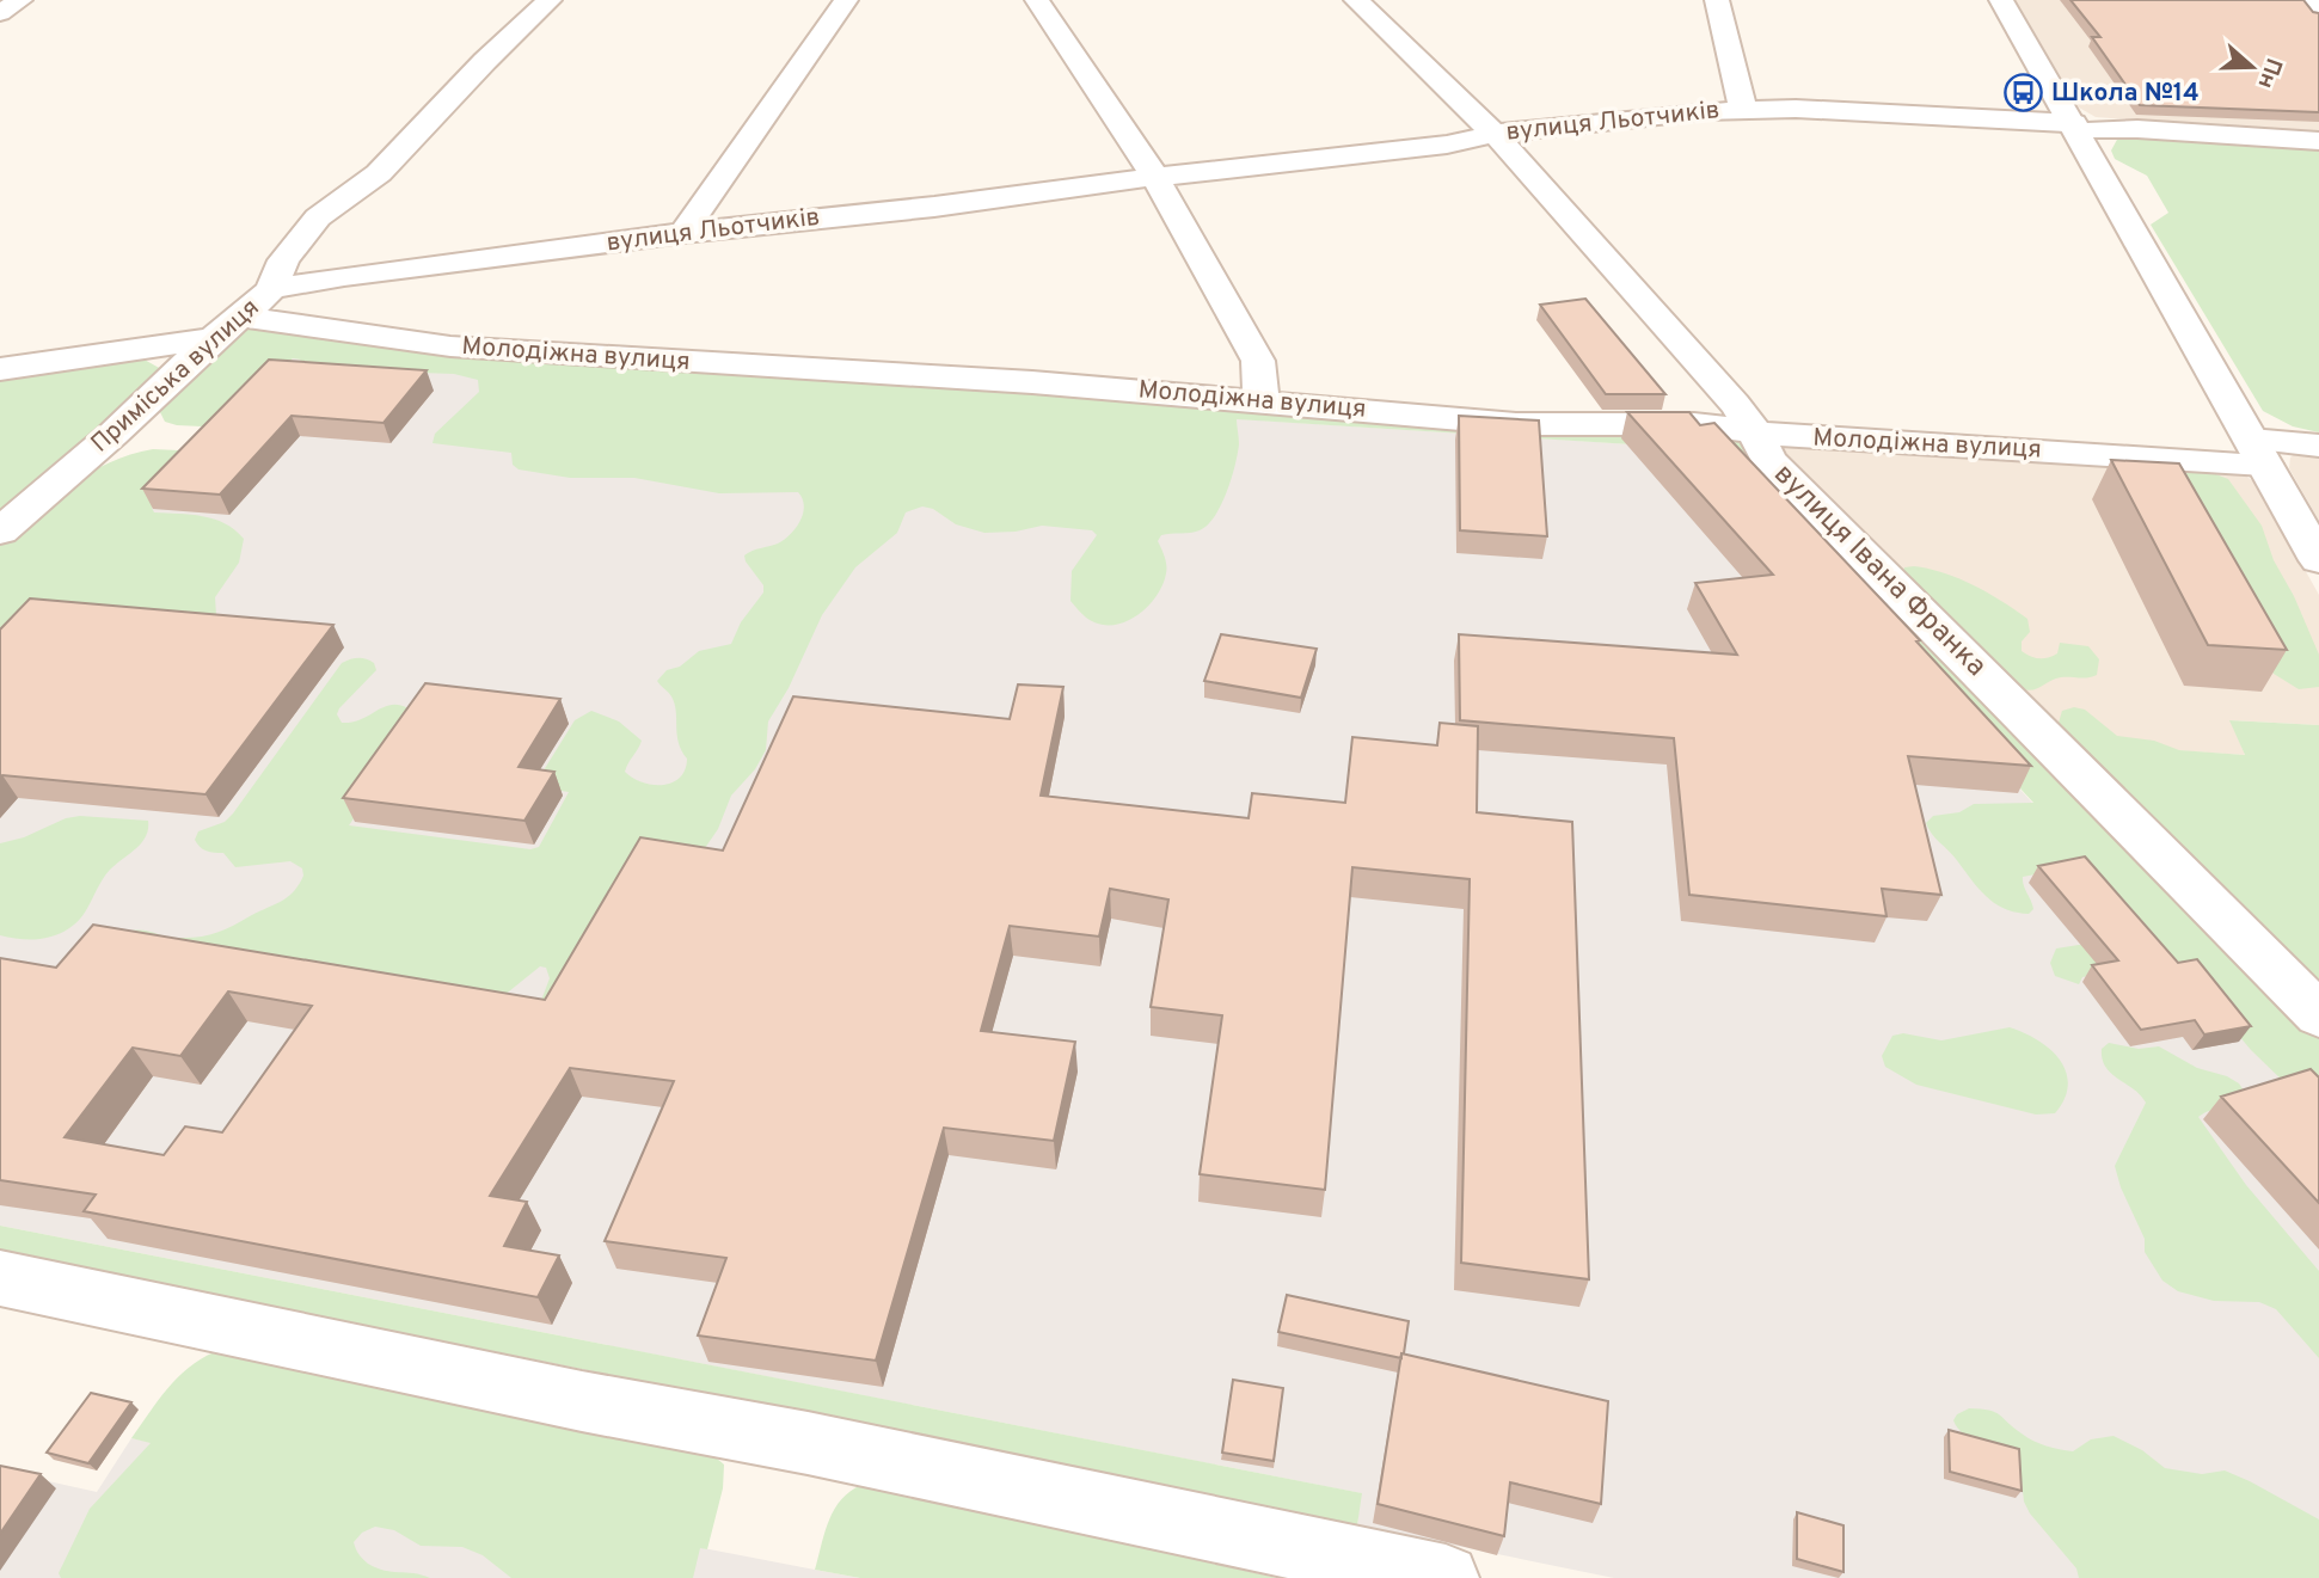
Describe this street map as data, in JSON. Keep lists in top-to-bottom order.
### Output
{
  "streets": {
    "street": [
      "вулиця Льотчиків",
      "Молодіжна вулиця",
      "Приміська вулиця",
      "вулиця Івана Франка"
    ]
  },
  "crossings": [
    ["вулиця Льотчиків", "Приміська вулиця"],
    ["вулиця Льотчиків", "вулиця Івана Франка"],
    ["Молодіжна вулиця", "Приміська вулиця"],
    ["Молодіжна вулиця", "вулиця Івана Франка"]
  ],
  "places": {
    "bus stop": ["Школа №14"]
  },
  "north": "right"
}
